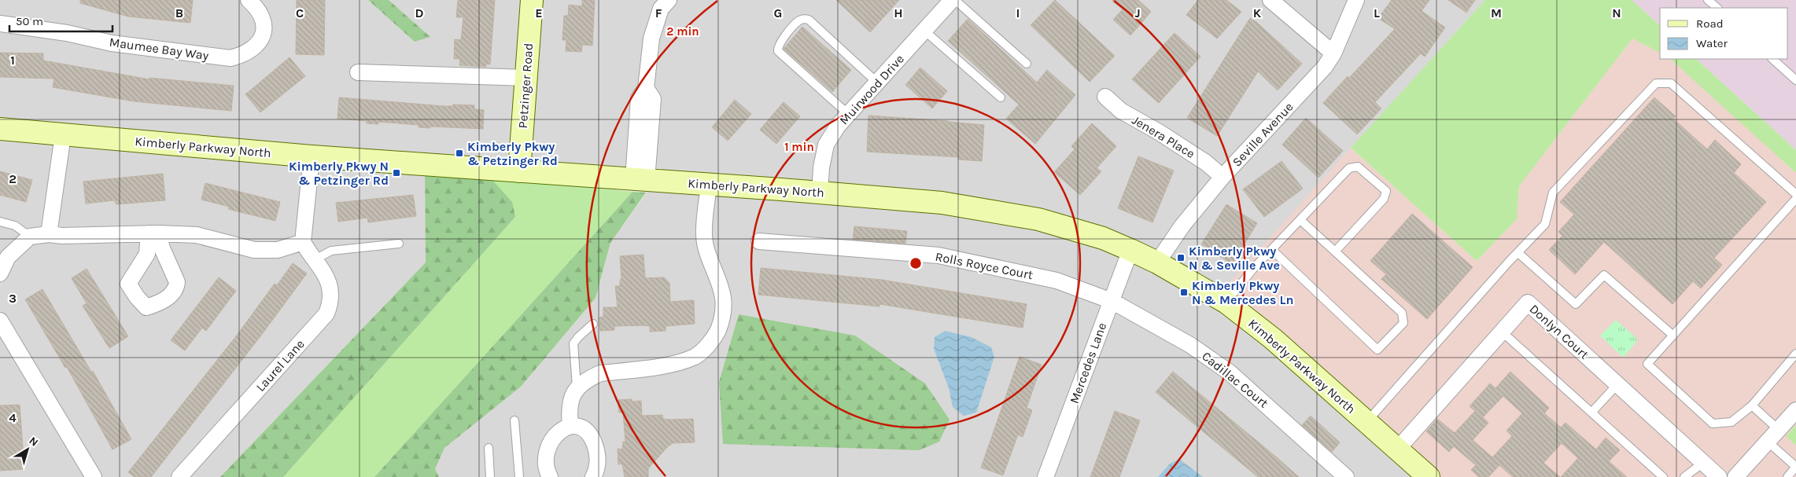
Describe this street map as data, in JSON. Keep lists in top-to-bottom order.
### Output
{
  "streets": {
    "street": [
      "Maumee Bay Way",
      "Petzinger Road",
      "Muirwood Drive",
      "Seville Avenue",
      "Jenera Place",
      "Kimberly Parkway North",
      "Rolls Royce Court",
      "Donlyn Court",
      "Mercedes Lane",
      "Laurel Lane",
      "Cadillac Court"
    ]
  },
  "crossings": [
    ["Petzinger Road", "Kimberly Parkway North"],
    ["Muirwood Drive", "Kimberly Parkway North"],
    ["Seville Avenue", "Jenera Place"],
    ["Seville Avenue", "Kimberly Parkway North"],
    ["Kimberly Parkway North", "Donlyn Court"],
    ["Kimberly Parkway North", "Mercedes Lane"],
    ["Rolls Royce Court", "Mercedes Lane"],
    ["Rolls Royce Court", "Cadillac Court"],
    ["Mercedes Lane", "Cadillac Court"]
  ],
  "places": {
    "transit": [
      "Kimberly Pkwy & Petzinger Rd",
      "Kimberly Pkwy N & Petzinger Rd",
      "Kimberly Pkwy N & Seville Ave",
      "Kimberly Pkwy N & Mercedes Ln"
    ]
  },
  "legend": ["Road", "Water"],
  "scale_bar": "50 m",
  "north": "top right",
  "grid": {
    "columns": [
      "B",
      "C",
      "D",
      "E",
      "F",
      "G",
      "H",
      "I",
      "J",
      "K",
      "L",
      "M",
      "N"
    ],
    "rows": [
      "1",
      "2",
      "3",
      "4"
    ]
  },
  "rings": ["2 min", "1 min"]
}
